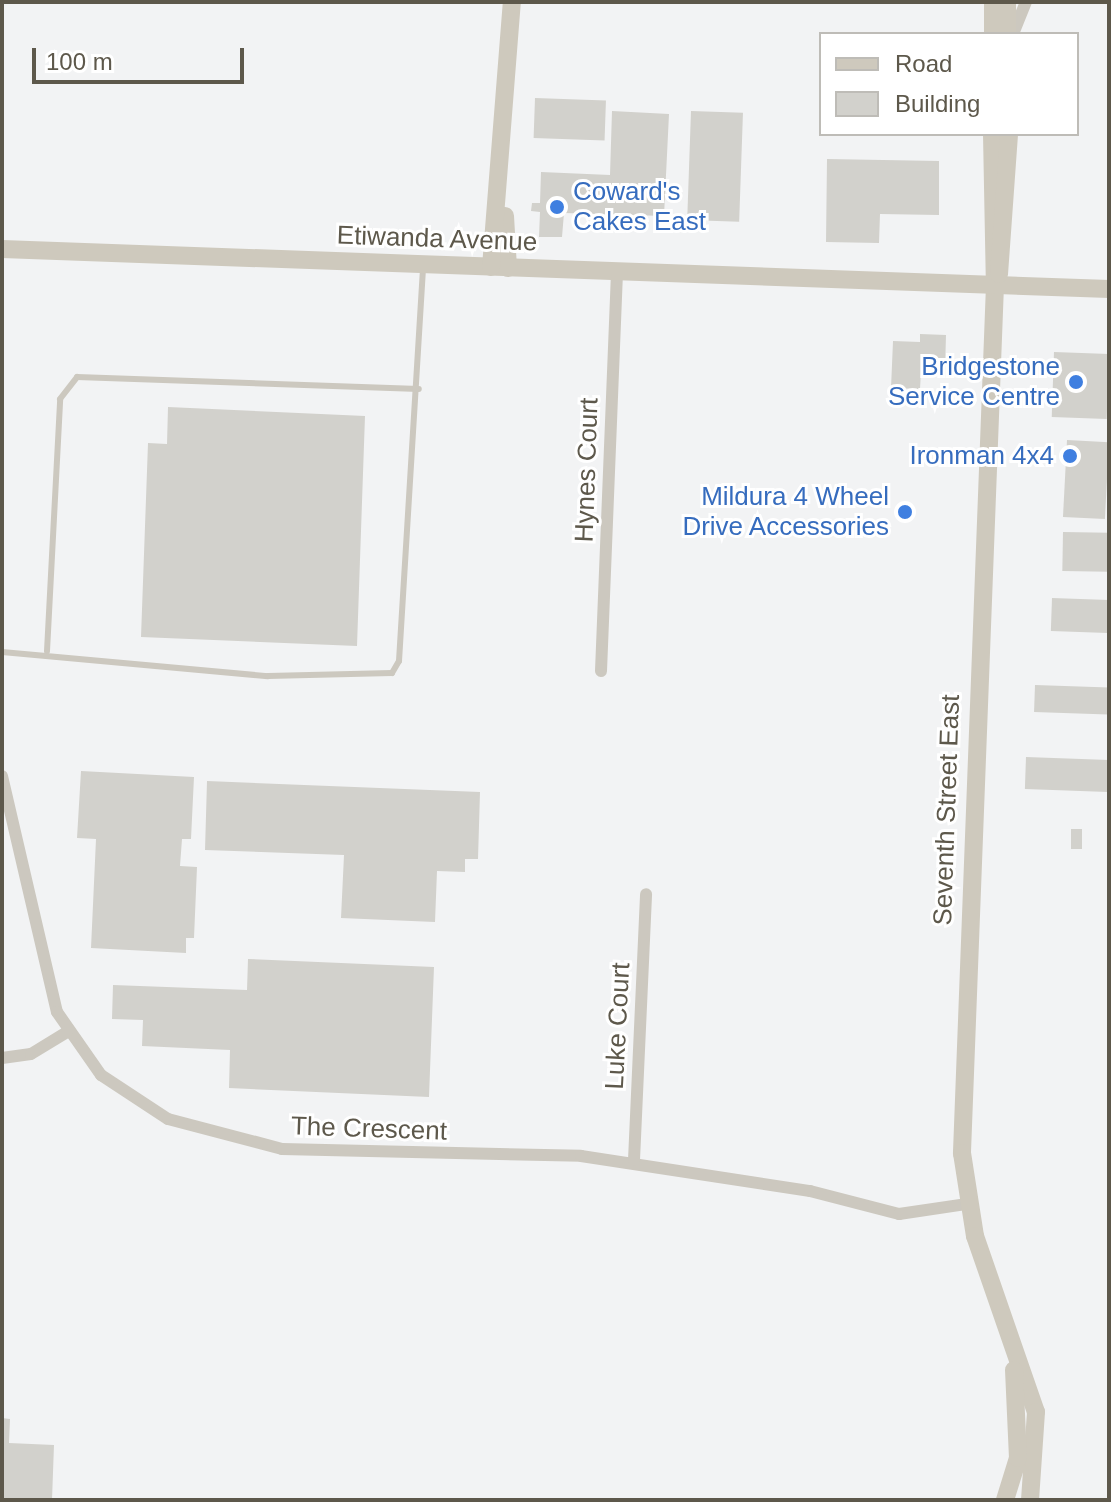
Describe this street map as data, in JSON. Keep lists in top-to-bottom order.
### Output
{
  "streets": {
    "main road": ["Etiwanda Avenue", "Seventh Street East"],
    "street": ["Hynes Court", "Luke Court", "The Crescent"]
  },
  "crossings": [
    ["Etiwanda Avenue", "Hynes Court"],
    ["Etiwanda Avenue", "Seventh Street East"],
    ["Seventh Street East", "The Crescent"],
    ["Luke Court", "The Crescent"]
  ],
  "places": [
    "Coward's Cakes East",
    "Bridgestone Service Centre",
    "Ironman 4x4",
    "Mildura 4 Wheel Drive Accessories"
  ],
  "legend": ["Road", "Building"],
  "scale_bar": "100 m"
}
